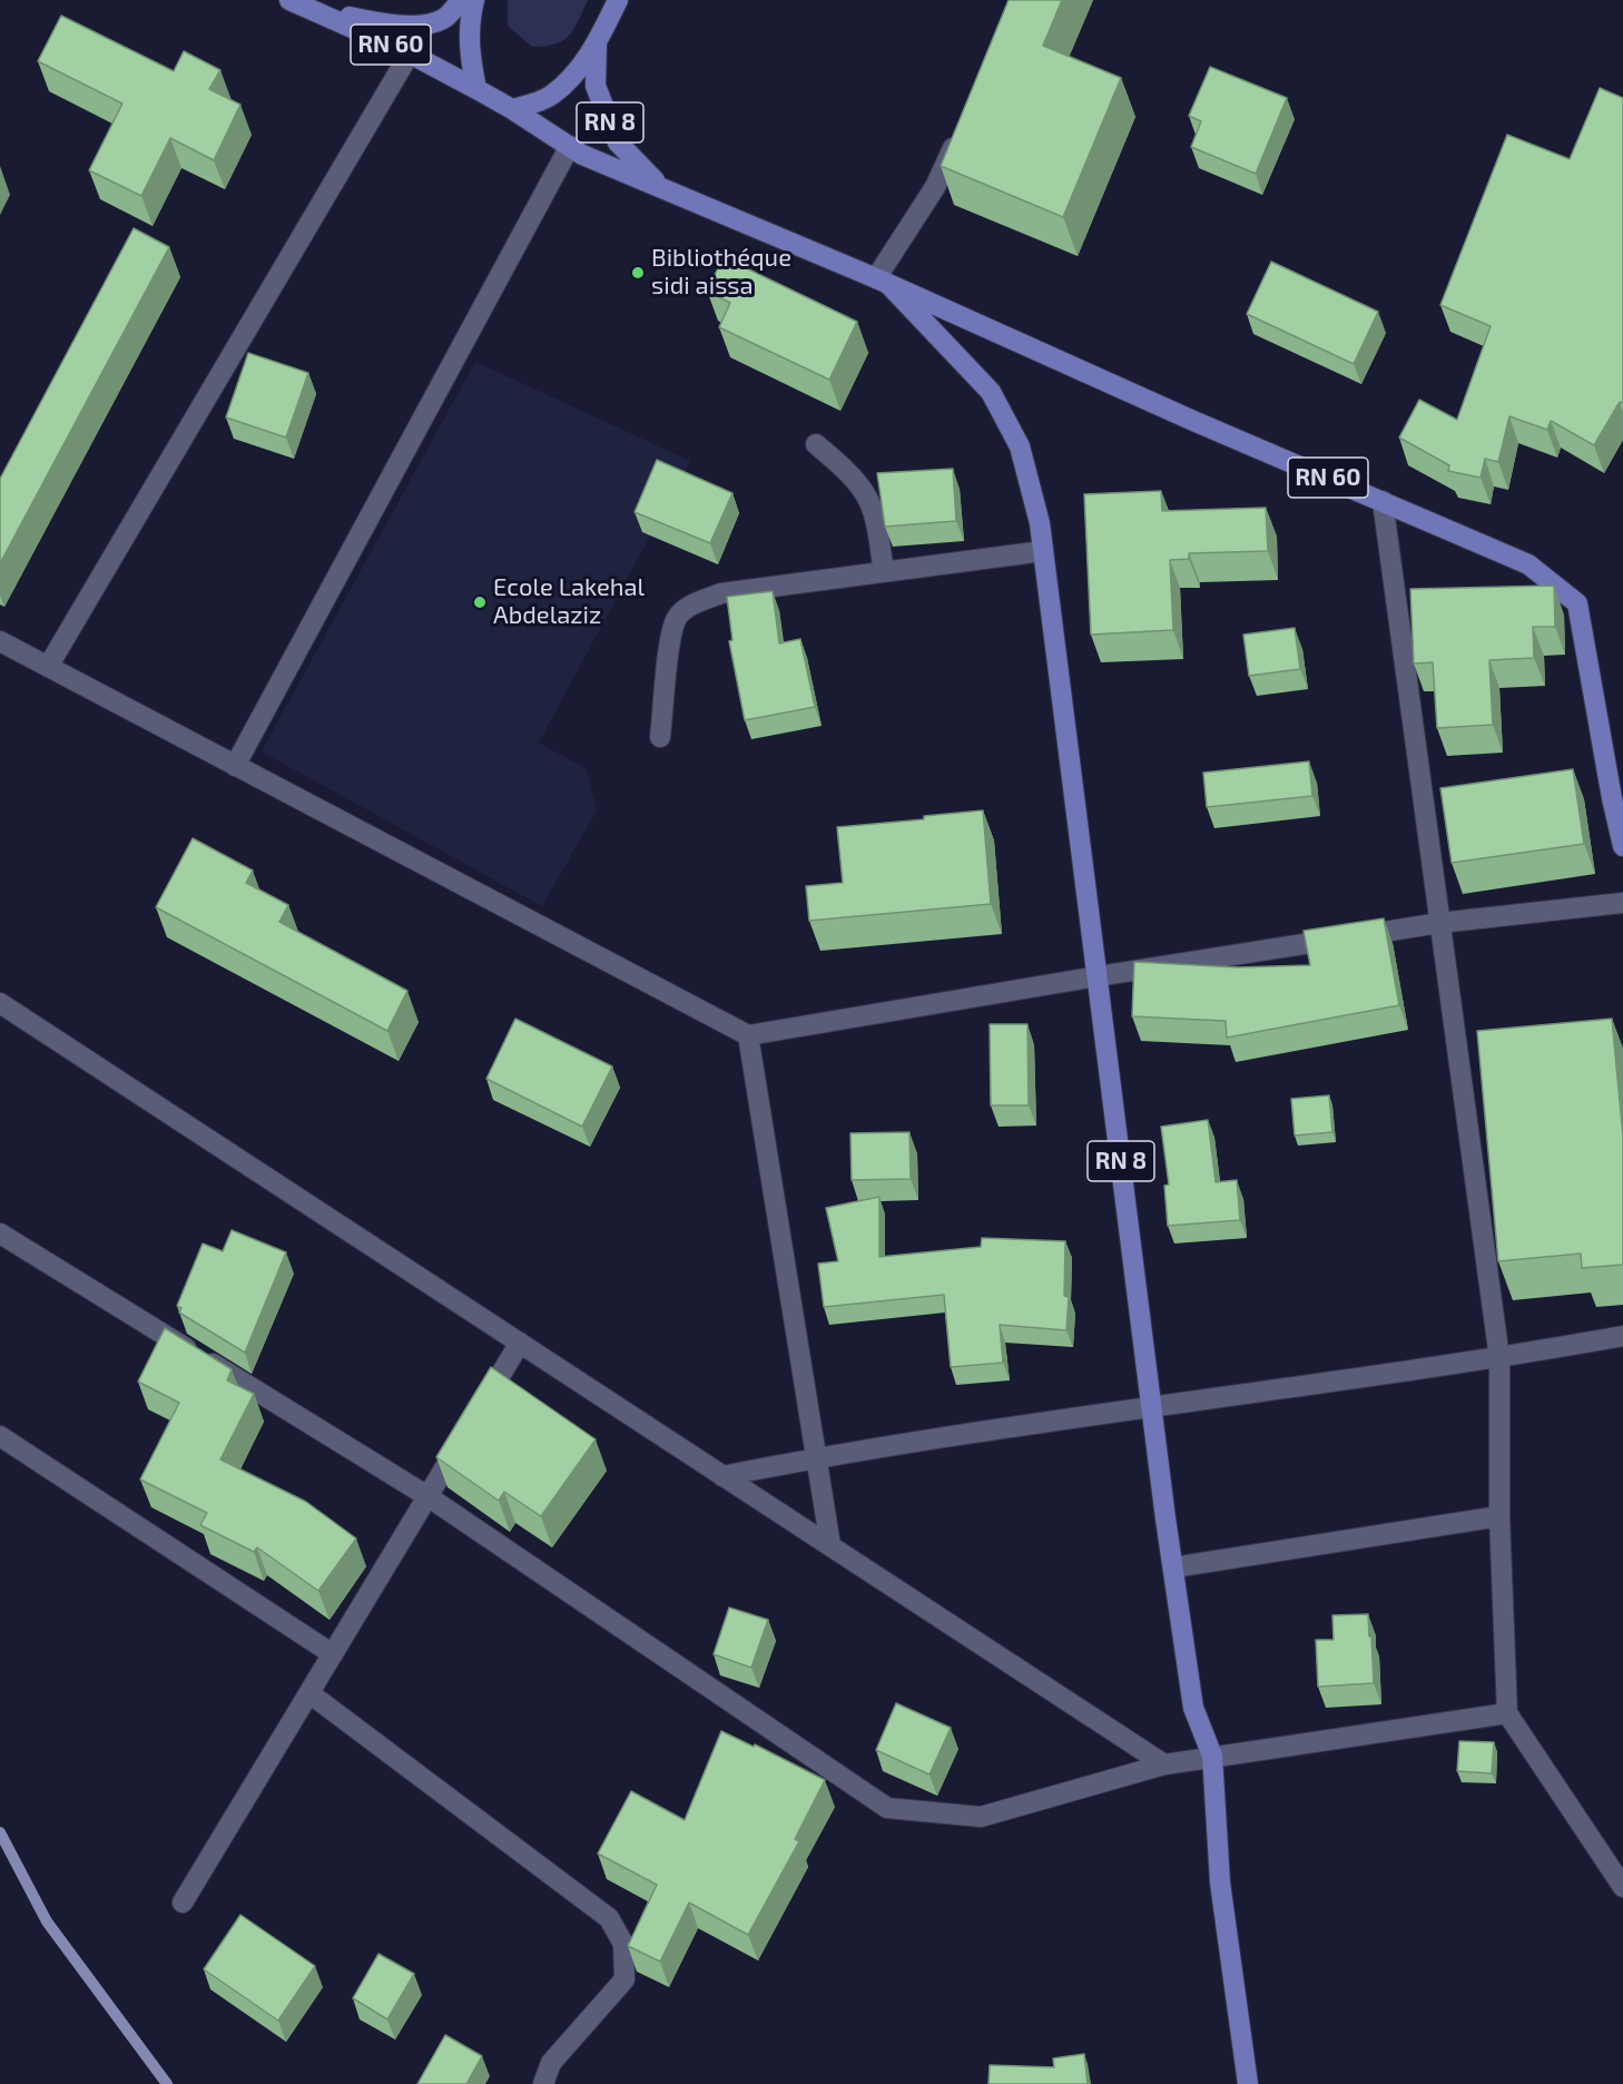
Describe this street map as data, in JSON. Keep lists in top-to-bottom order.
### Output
{
  "streets": {
    "main road": ["RN 60", "RN 8"]
  },
  "crossings": [
    ["RN 60", "RN 8"]
  ],
  "places": ["Bibliothéque sidi aissa", "Ecole Lakehal Abdelaziz"]
}
